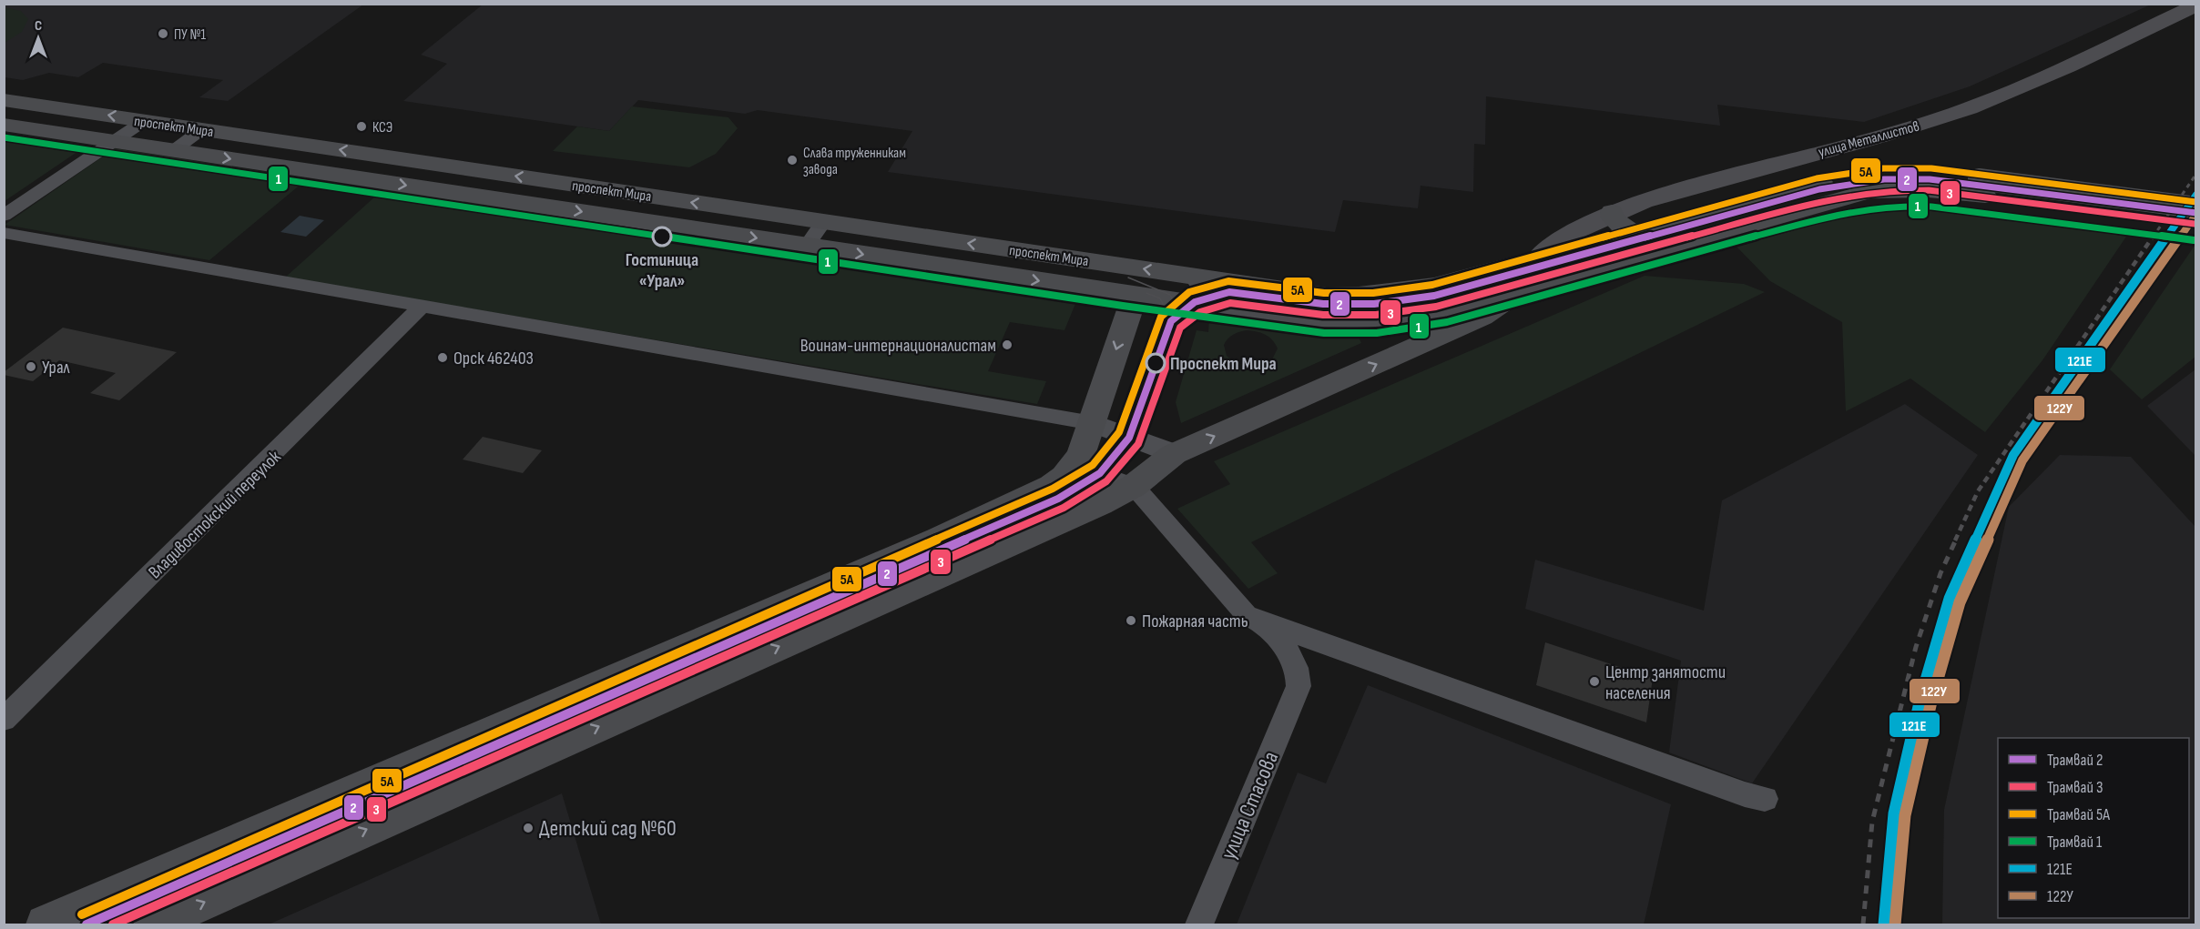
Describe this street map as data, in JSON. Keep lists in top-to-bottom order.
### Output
{
  "streets": {
    "main road": ["проспект Мира", "улица Металлистов"],
    "street": ["Владивостокский переулок", "улица Стасова"]
  },
  "crossings": [
    ["проспект Мира", "улица Металлистов"]
  ],
  "places": [
    "ПУ №1",
    "КСЭ",
    "Слава труженникам завода",
    "Гостиница «Урал»",
    "Воинам-интернационалистам",
    "Орск 462403",
    "Проспект Мира",
    "Урал",
    "Пожарная часть",
    "Центр занятости населения",
    "Детский сад №60"
  ],
  "lines": [
    "tram line 1",
    "tram line 5А",
    "tram line 2",
    "tram line 3",
    "transit line 121Е",
    "transit line 122У"
  ],
  "legend": [
    "Трамвай 2",
    "Трамвай 3",
    "Трамвай 5А",
    "Трамвай 1",
    "121Е",
    "122У"
  ],
  "north": "top"
}
